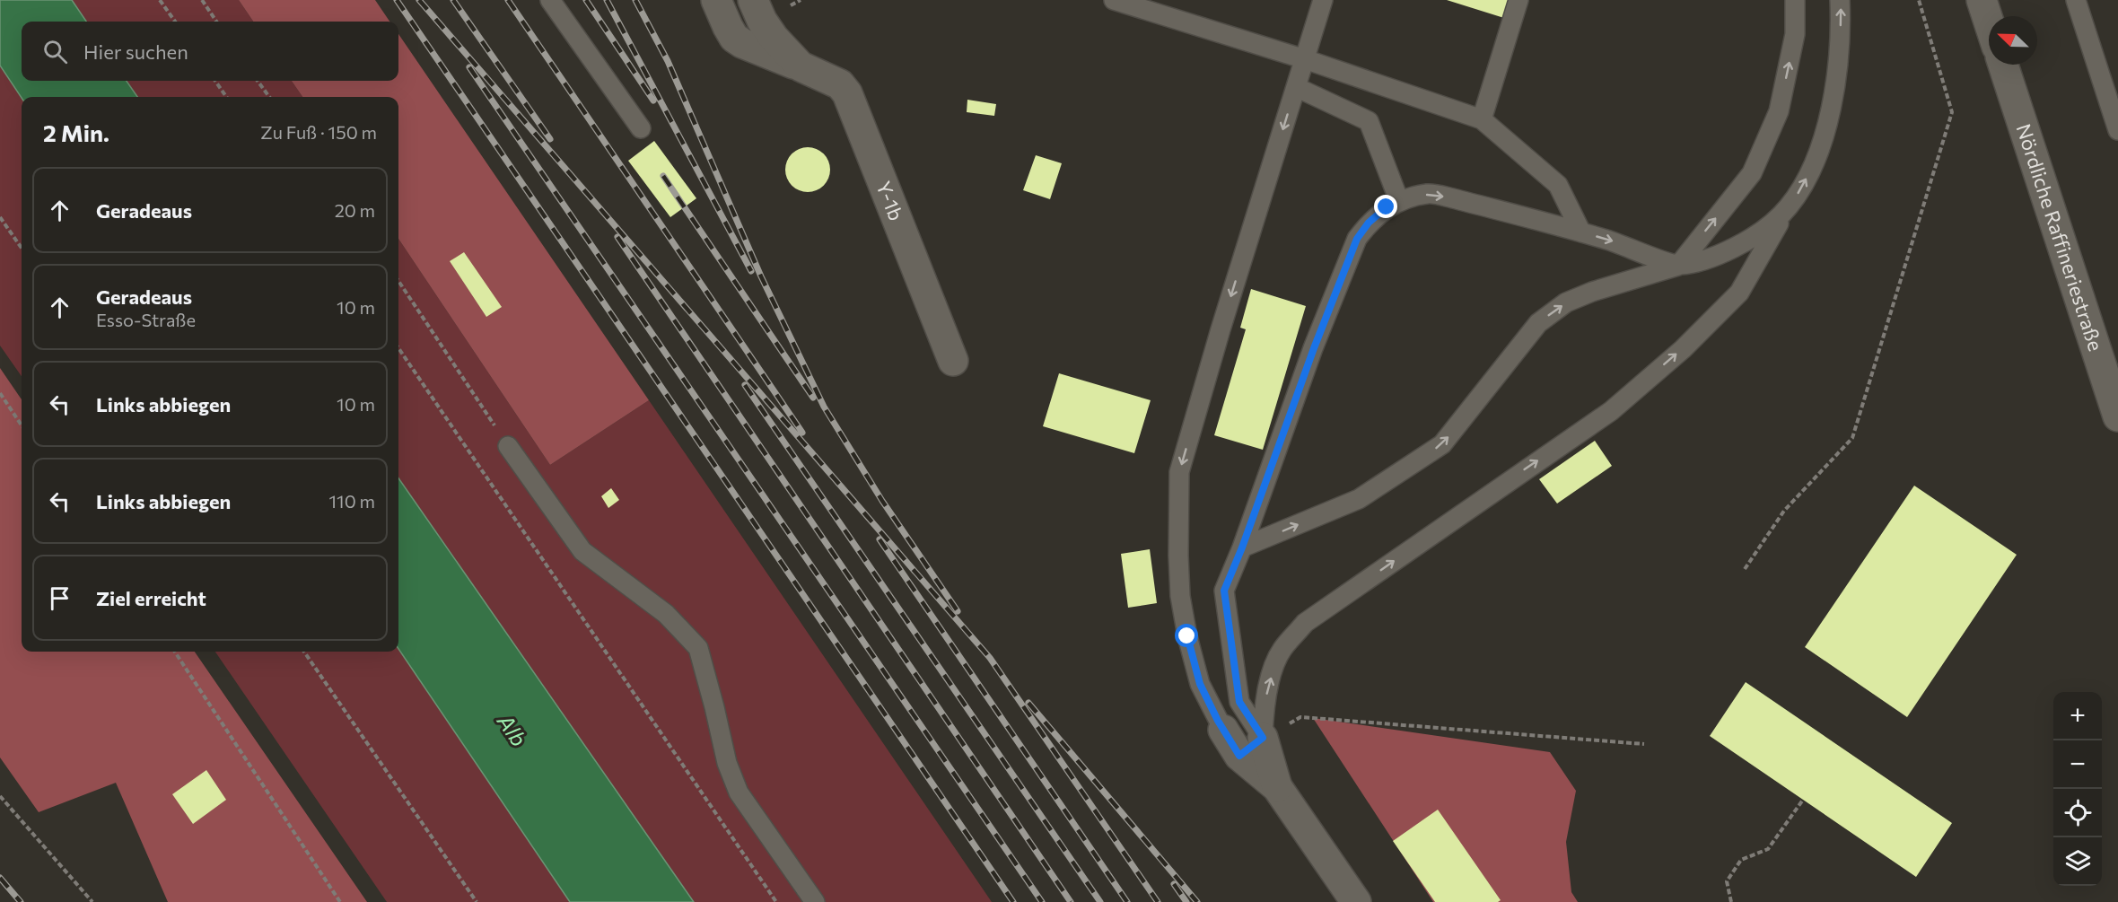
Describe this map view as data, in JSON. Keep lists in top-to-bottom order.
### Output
{
  "streets": {
    "street": ["Y-1b", "Nördliche Raffineriestraße"]
  },
  "water": ["Alb"],
  "north": "top left",
  "page": {
    "search": "Hier suchen",
    "heading": ["2 Min.", "Zu Fuß · 150 m"],
    "list": [
      ["Geradeaus", "20 m"],
      ["Geradeaus", "Esso-Straße", "10 m"],
      ["Links abbiegen", "10 m"],
      ["Links abbiegen", "110 m"],
      "Ziel erreicht"
    ],
    "map_buttons": ["+", "−"]
  }
}
